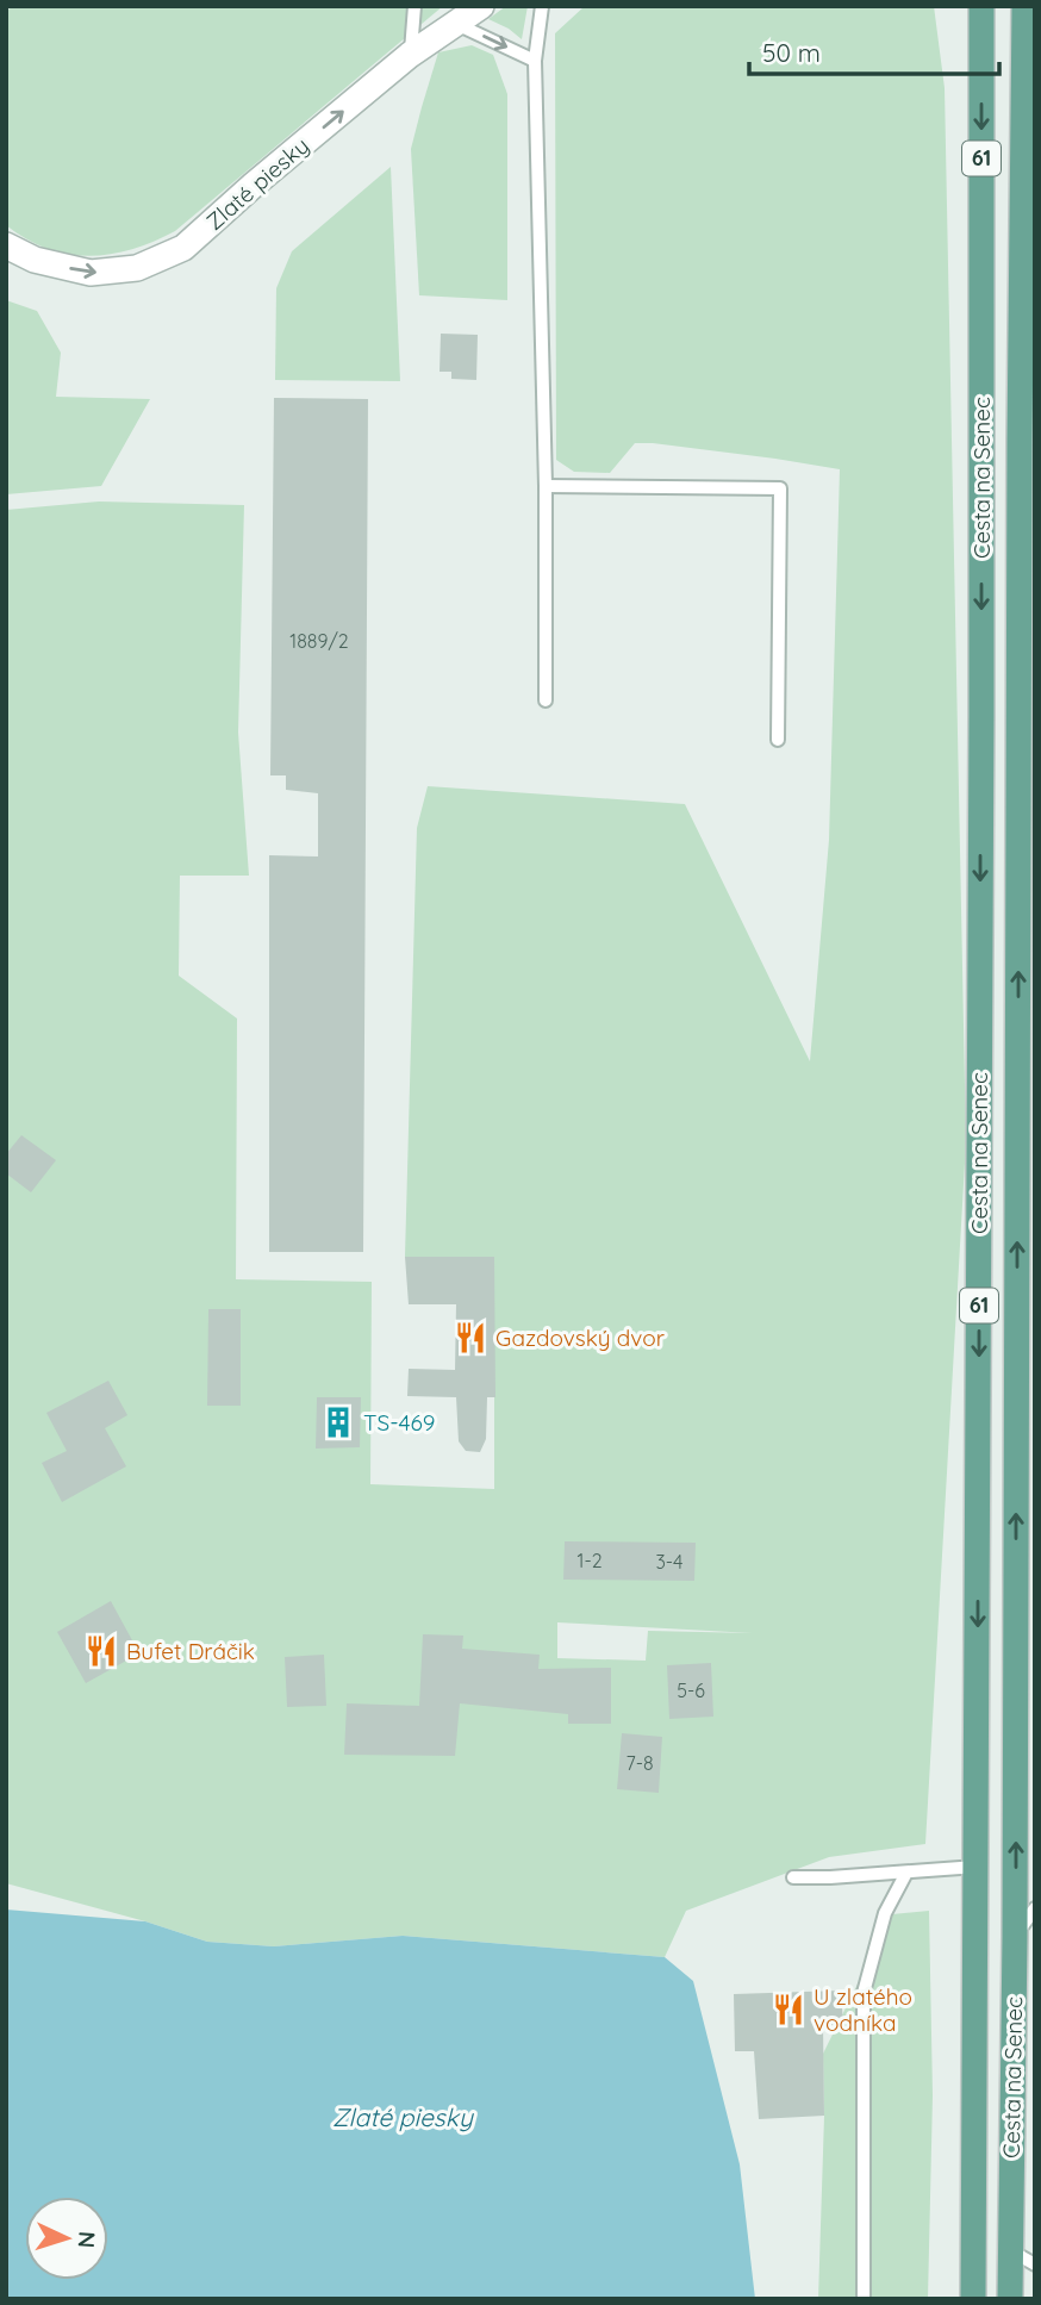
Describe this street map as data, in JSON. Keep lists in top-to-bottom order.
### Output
{
  "streets": {
    "main road": ["61", "Cesta na Senec"],
    "street": ["Zlaté piesky"]
  },
  "one_way": ["Zlaté piesky"],
  "water": ["Zlaté piesky"],
  "places": {
    "restaurant": ["Gazdovský dvor", "Bufet Dráčik", "U zlatého vodníka"],
    "building": ["TS-469"]
  },
  "house_numbers": [
    "1889/2",
    "1-2",
    "3-4",
    "5-6",
    "7-8"
  ],
  "scale_bar": "50 m",
  "north": "right"
}
